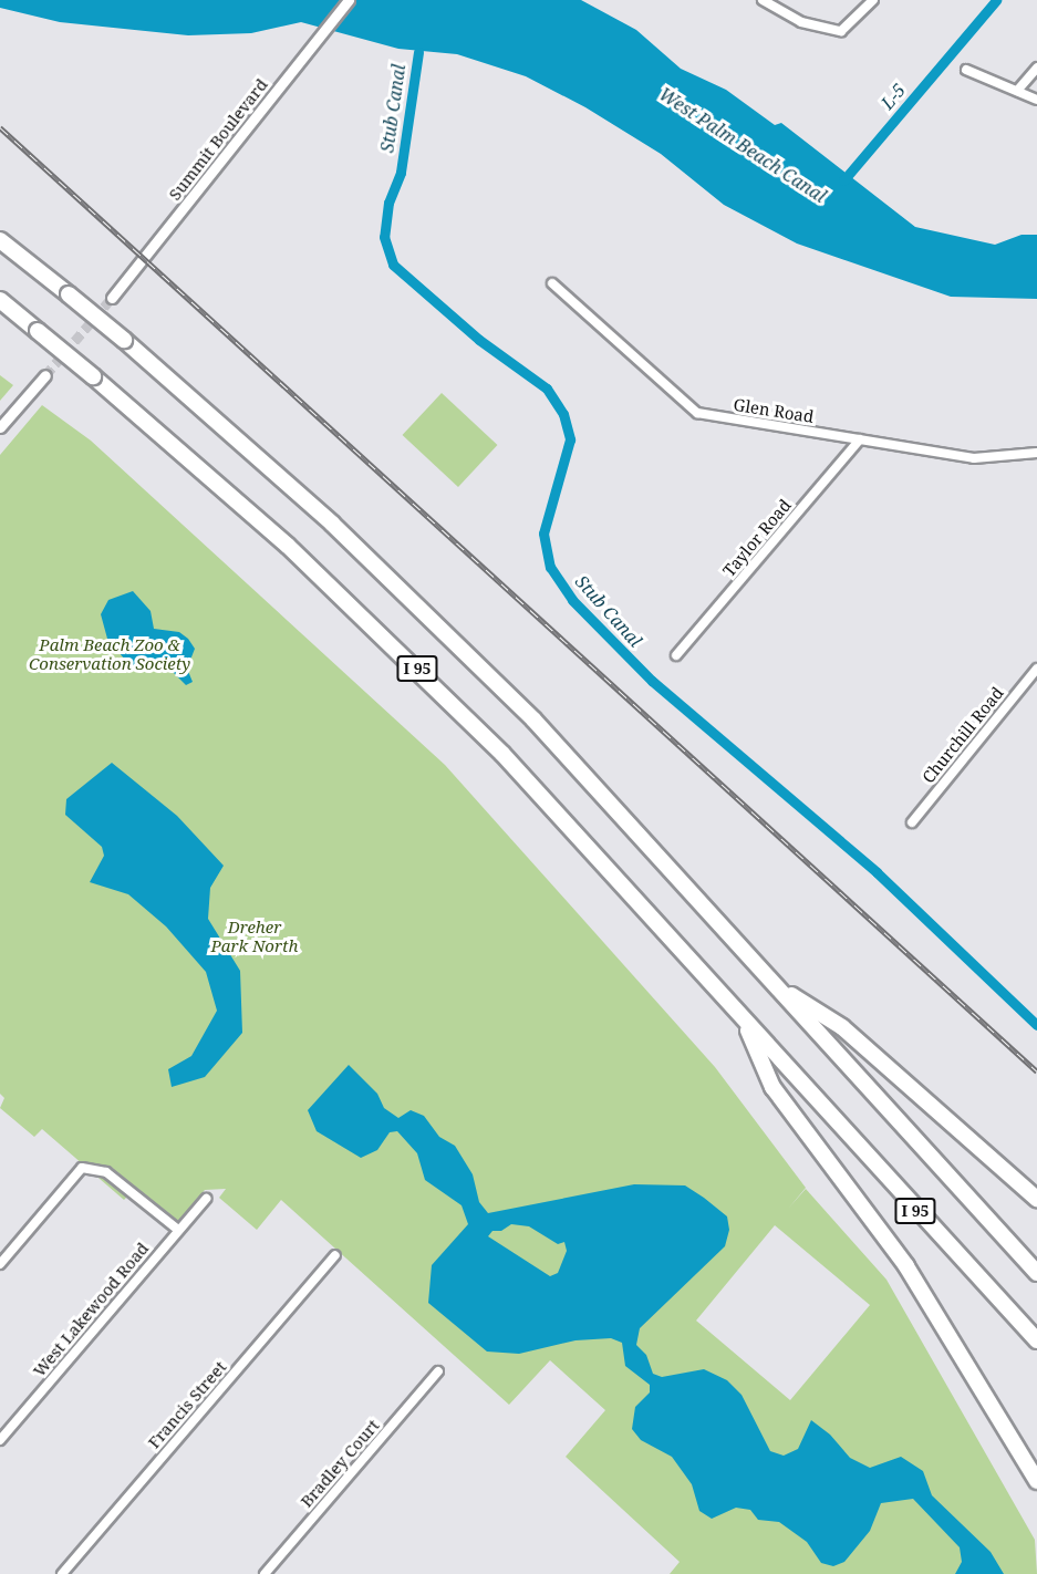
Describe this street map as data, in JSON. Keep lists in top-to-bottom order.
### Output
{
  "streets": {
    "highway": ["I 95"],
    "street": [
      "Summit Boulevard",
      "Glen Road",
      "Taylor Road",
      "Churchill Road",
      "West Lakewood Road",
      "Francis Street",
      "Bradley Court"
    ]
  },
  "crossings": [
    ["Glen Road", "Taylor Road"]
  ],
  "water": ["L-5", "Stub Canal", "West Palm Beach Canal"],
  "parks": ["Palm Beach Zoo & Conservation Society", "Dreher Park North"]
}
